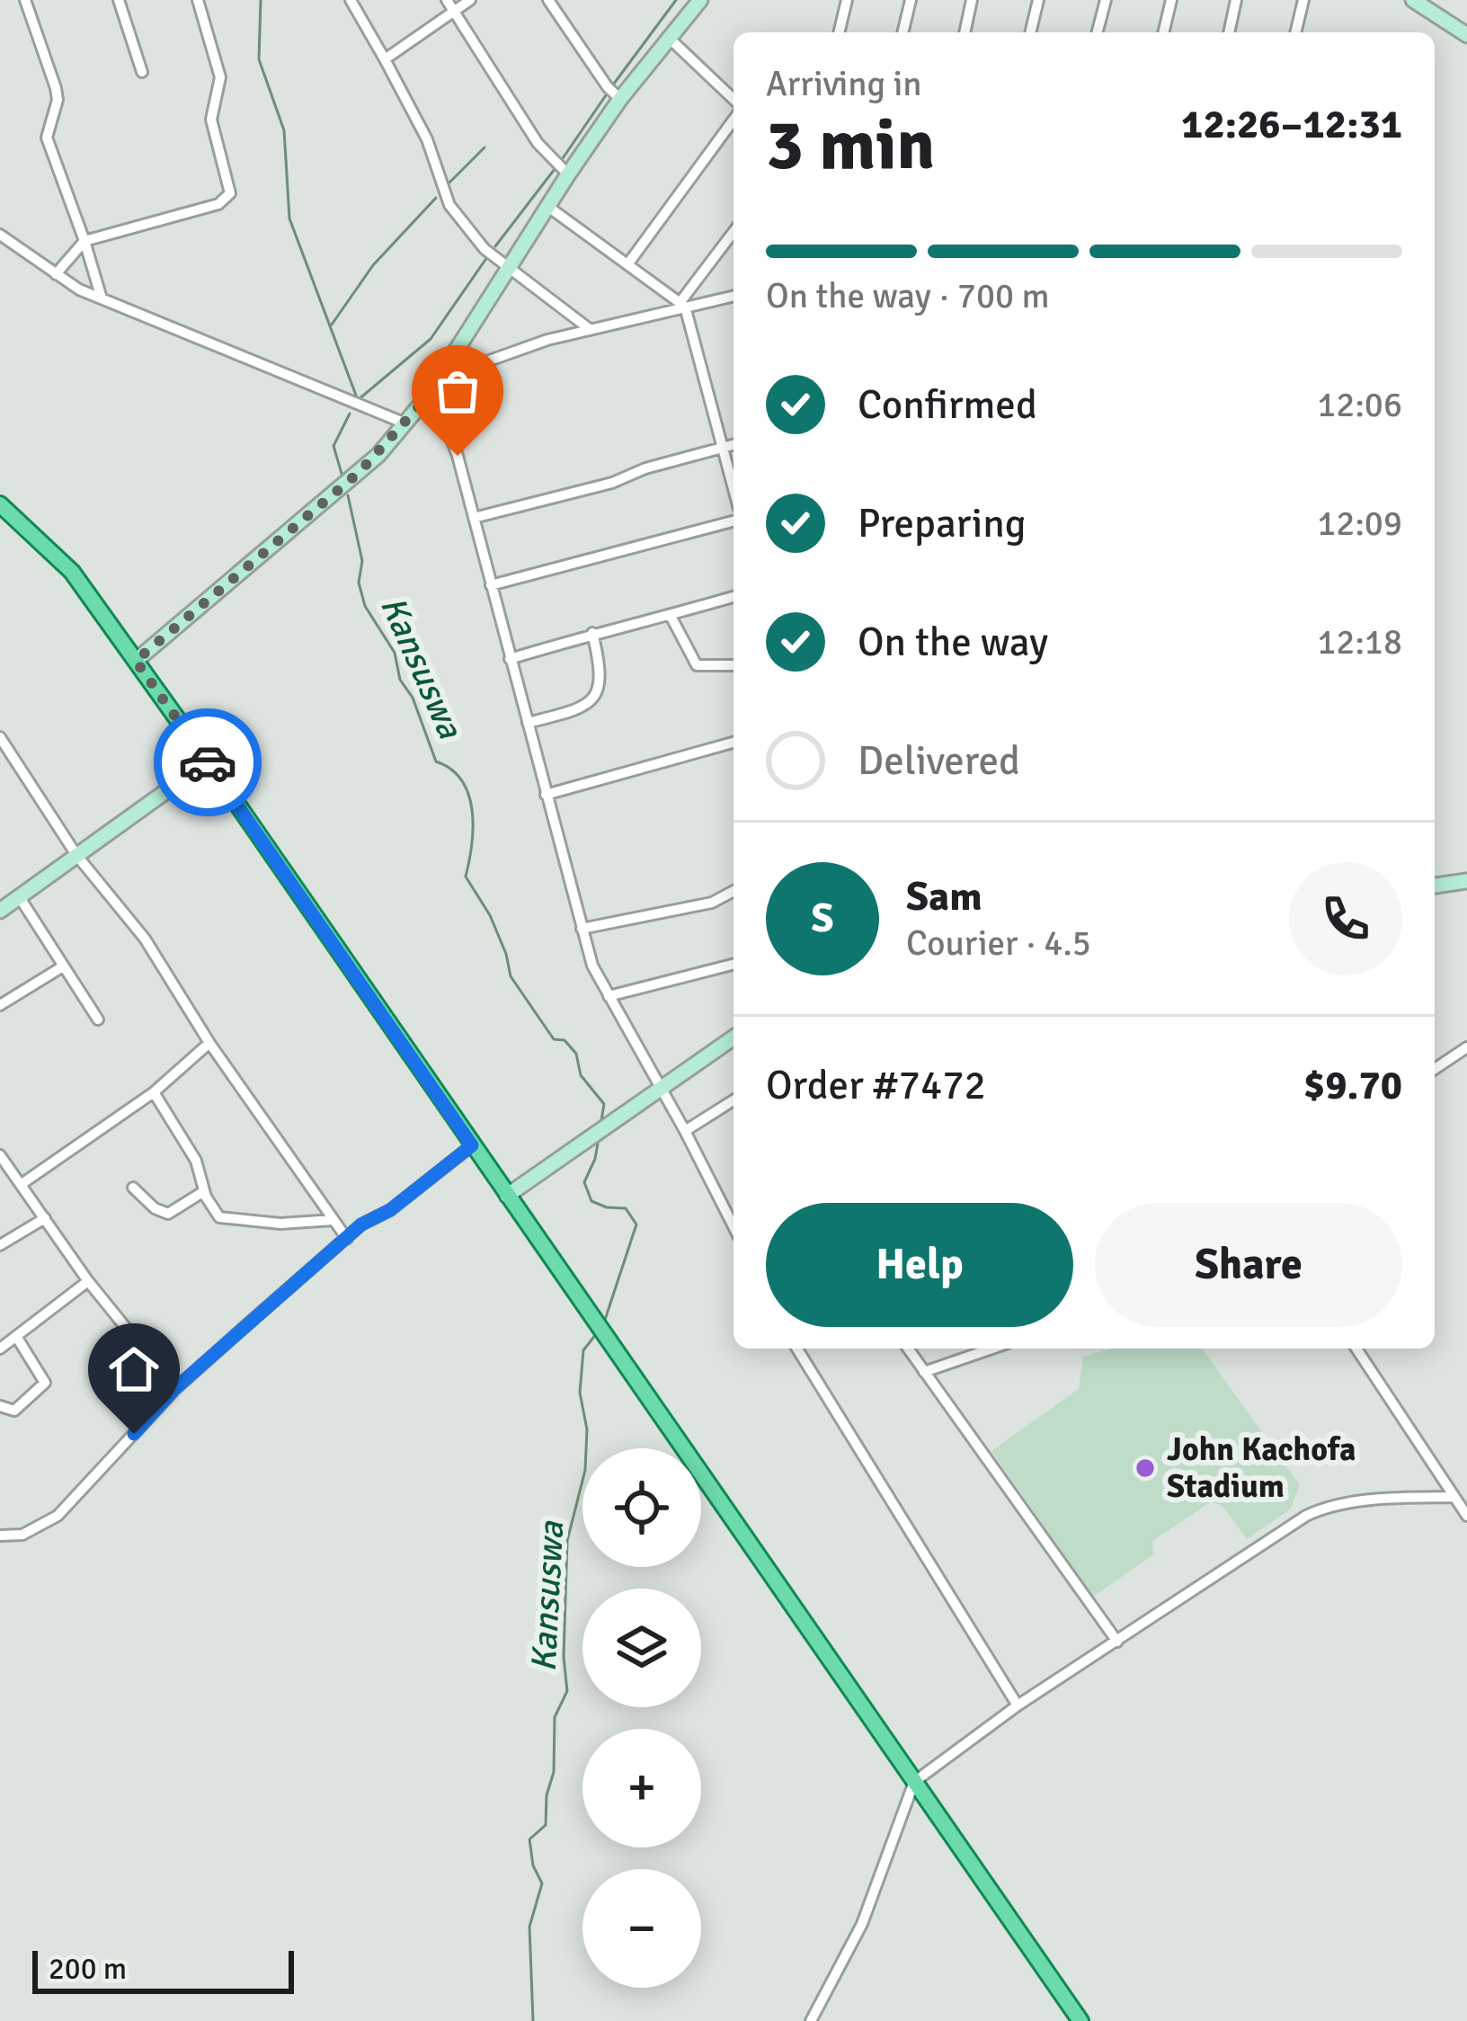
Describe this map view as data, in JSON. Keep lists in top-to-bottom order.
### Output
{
  "water": ["Kansuswa"],
  "places": ["John Kachofa Stadium"],
  "scale_bar": "200 m",
  "page": {
    "heading": ["3 min", "Arriving in", "12:26–12:31"],
    "panel": [
      "Sam",
      "Courier · 4.5",
      "Order #7472",
      "$9.70"
    ],
    "bar": "On the way · 700 m",
    "list": [
      ["Confirmed", "12:06"],
      ["Preparing", "12:09"],
      ["On the way", "12:18"],
      "Delivered"
    ],
    "round": "S",
    "buttons": ["Help", "Share"],
    "map_buttons": ["+", "−"],
    "scale": "200 m"
  }
}
